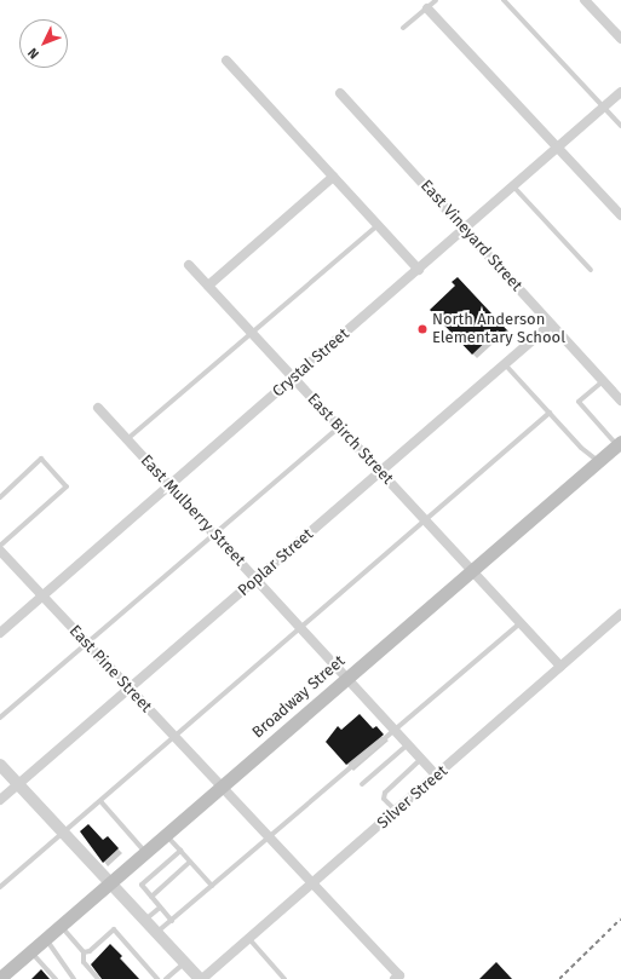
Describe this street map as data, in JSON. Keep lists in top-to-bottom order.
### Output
{
  "streets": {
    "main road": ["Broadway Street"],
    "street": [
      "East Vineyard Street",
      "Crystal Street",
      "East Birch Street",
      "East Mulberry Street",
      "Poplar Street",
      "East Pine Street",
      "Silver Street"
    ]
  },
  "crossings": [
    ["East Vineyard Street", "Crystal Street"],
    ["East Vineyard Street", "Poplar Street"],
    ["Crystal Street", "East Birch Street"],
    ["Crystal Street", "East Mulberry Street"],
    ["Crystal Street", "East Pine Street"],
    ["East Birch Street", "Poplar Street"],
    ["East Birch Street", "Broadway Street"],
    ["East Birch Street", "Silver Street"],
    ["East Mulberry Street", "Poplar Street"],
    ["East Mulberry Street", "Broadway Street"],
    ["East Mulberry Street", "Silver Street"],
    ["Poplar Street", "East Pine Street"],
    ["East Pine Street", "Broadway Street"],
    ["East Pine Street", "Silver Street"]
  ],
  "places": ["North Anderson Elementary School"],
  "north": "bottom left"
}
